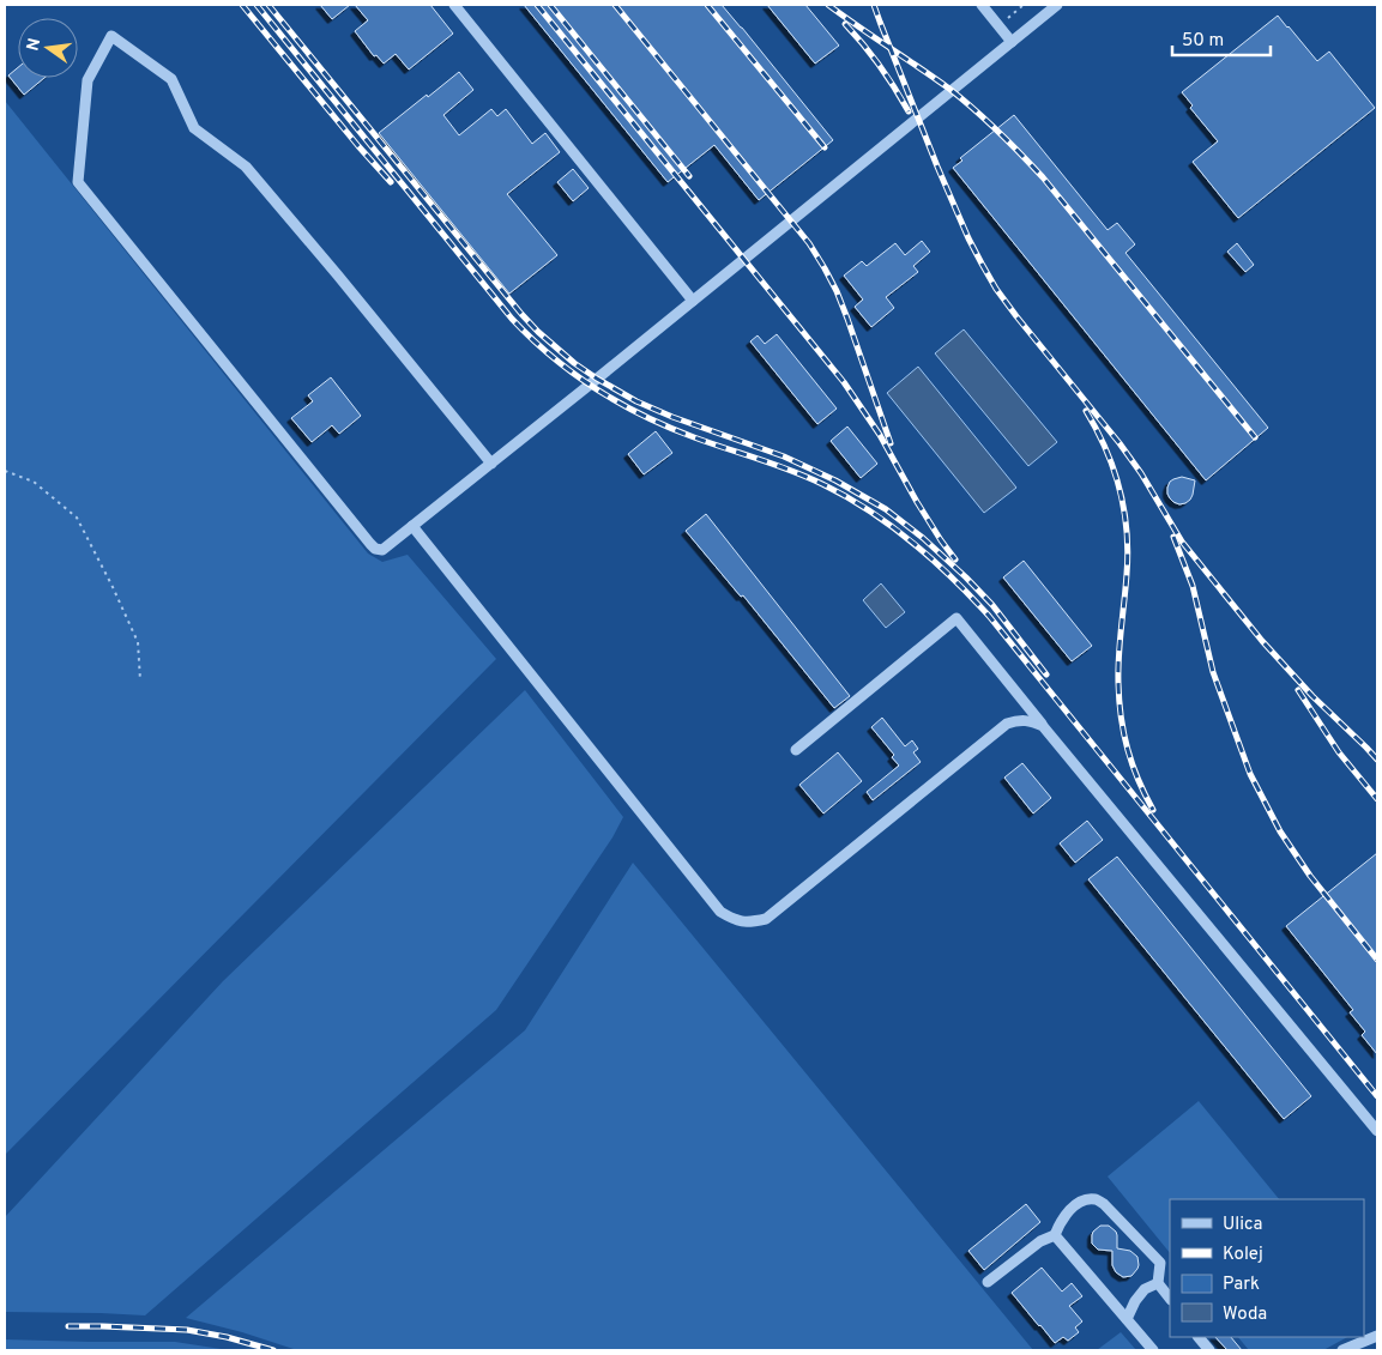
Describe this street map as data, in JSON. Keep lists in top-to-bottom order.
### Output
{
  "legend": [
    "Ulica",
    "Kolej",
    "Park",
    "Woda"
  ],
  "scale_bar": "50 m",
  "north": "left"
}
